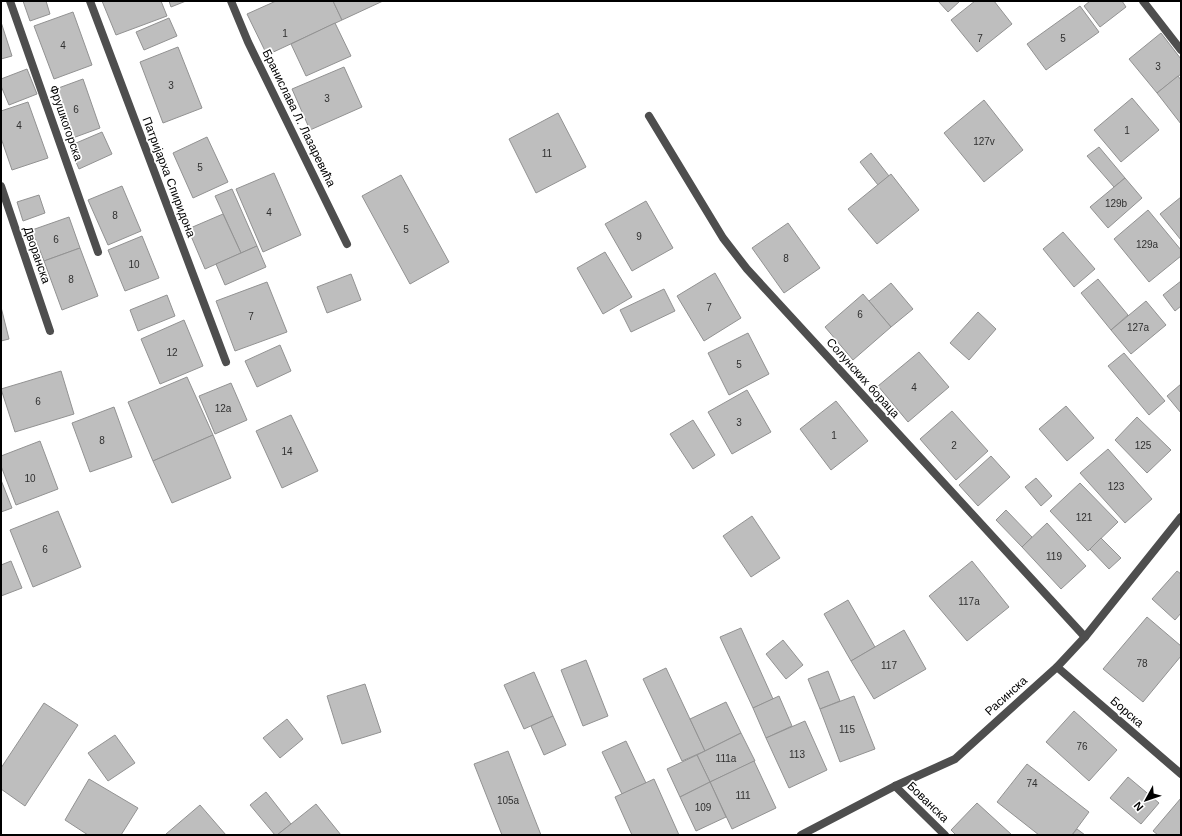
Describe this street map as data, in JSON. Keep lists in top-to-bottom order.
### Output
{
  "streets": {
    "street": [
      "Бранислава Л. Лазаревића",
      "Фрушкогорска",
      "Патријарха Спиридона",
      "Дворанска",
      "Солунских бораца",
      "Расинска",
      "Борска",
      "Бованска"
    ]
  },
  "crossings": [
    ["Солунских бораца", "Расинска"],
    ["Расинска", "Борска"],
    ["Расинска", "Бованска"]
  ],
  "house_numbers": [
    "1",
    "7",
    "5",
    "4",
    "3",
    "3",
    "3",
    "6",
    "4",
    "1",
    "127v",
    "11",
    "5",
    "129b",
    "4",
    "8",
    "5",
    "9",
    "6",
    "129a",
    "8",
    "10",
    "8",
    "7",
    "6",
    "7",
    "127a",
    "12",
    "5",
    "4",
    "6",
    "12a",
    "3",
    "1",
    "8",
    "2",
    "125",
    "14",
    "10",
    "123",
    "121",
    "6",
    "119",
    "117a",
    "78",
    "117",
    "115",
    "76",
    "113",
    "111a",
    "74",
    "111",
    "105a",
    "109"
  ],
  "north": "bottom left"
}
